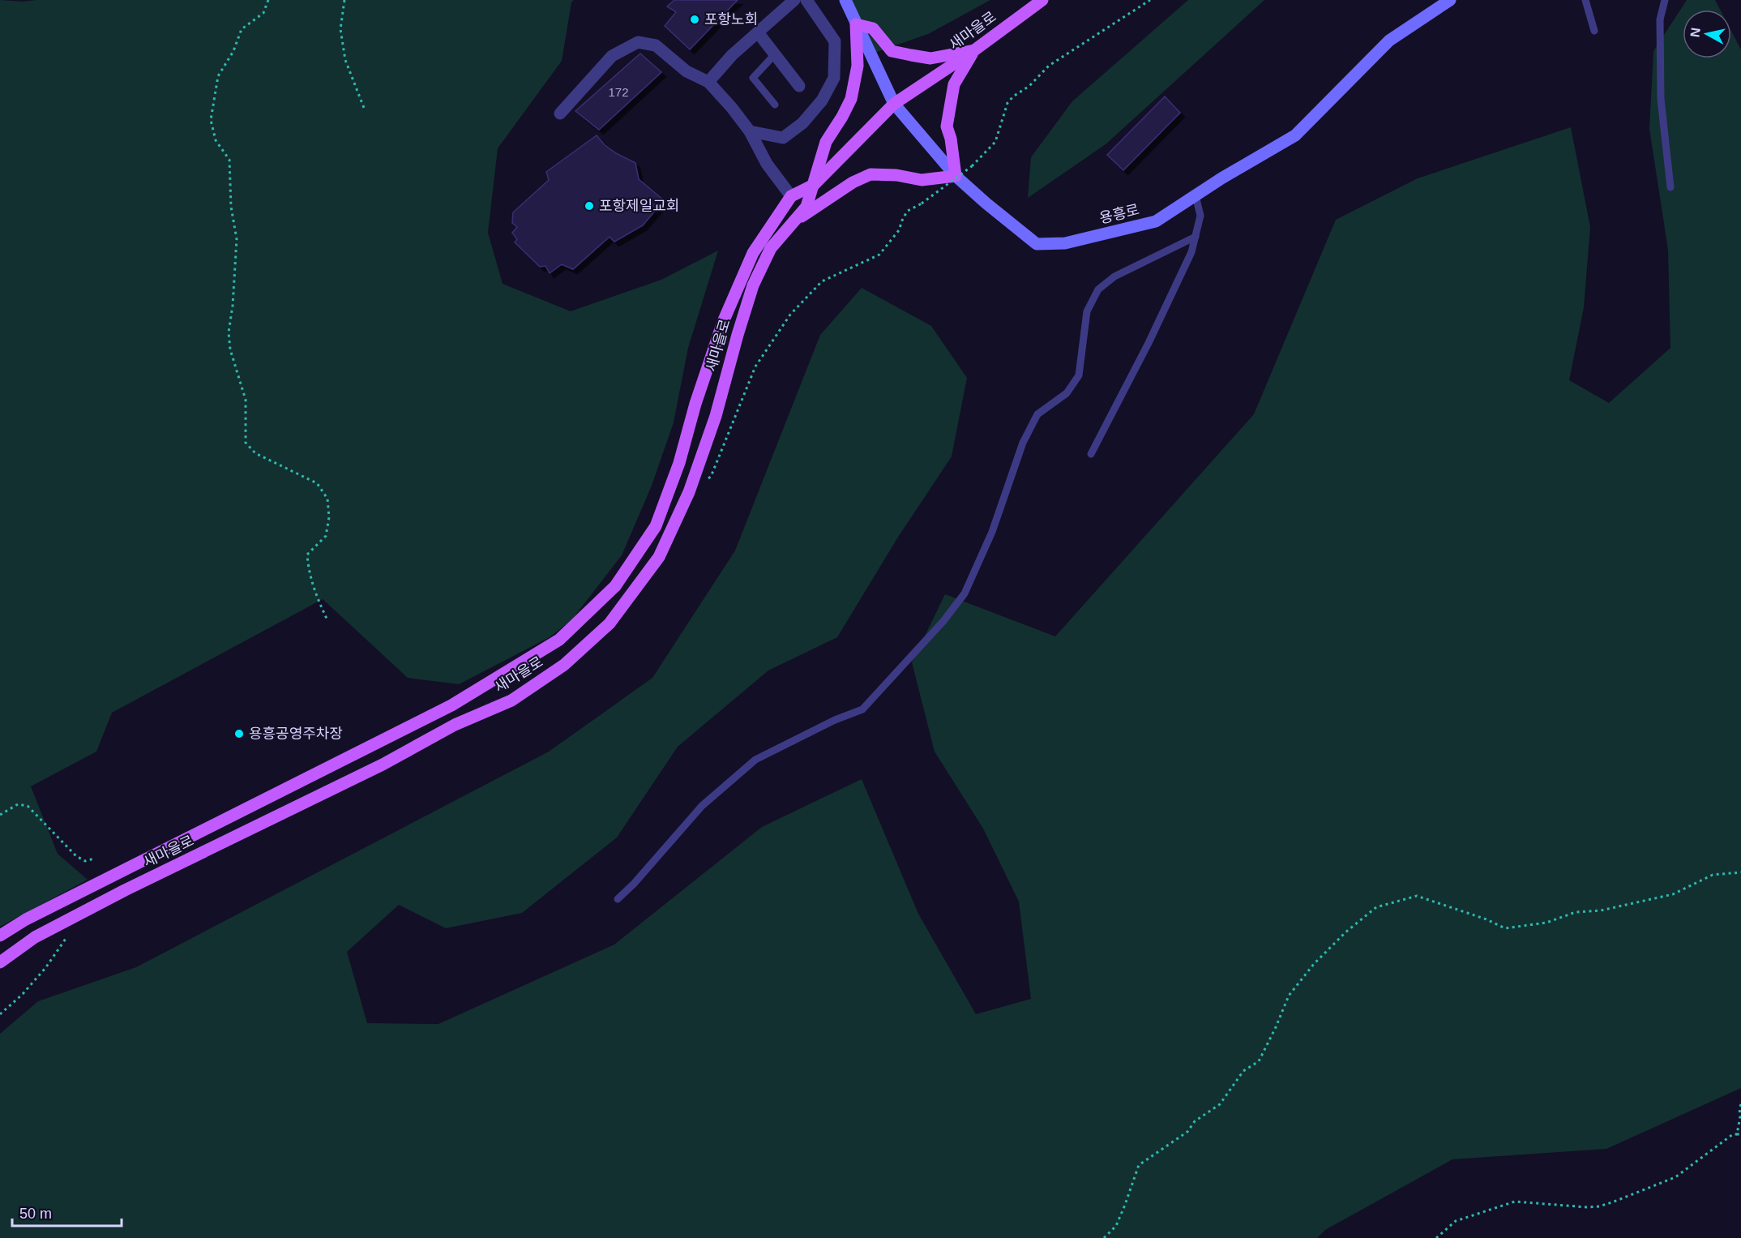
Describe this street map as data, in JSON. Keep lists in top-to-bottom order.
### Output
{
  "streets": {
    "main road": ["새마을로"],
    "street": ["용흥로"]
  },
  "crossings": [
    ["새마을로", "용흥로"]
  ],
  "places": ["포항노회", "포항제일교회", "용흥공영주차장"],
  "house_numbers": ["172"],
  "scale_bar": "50 m",
  "north": "left"
}
